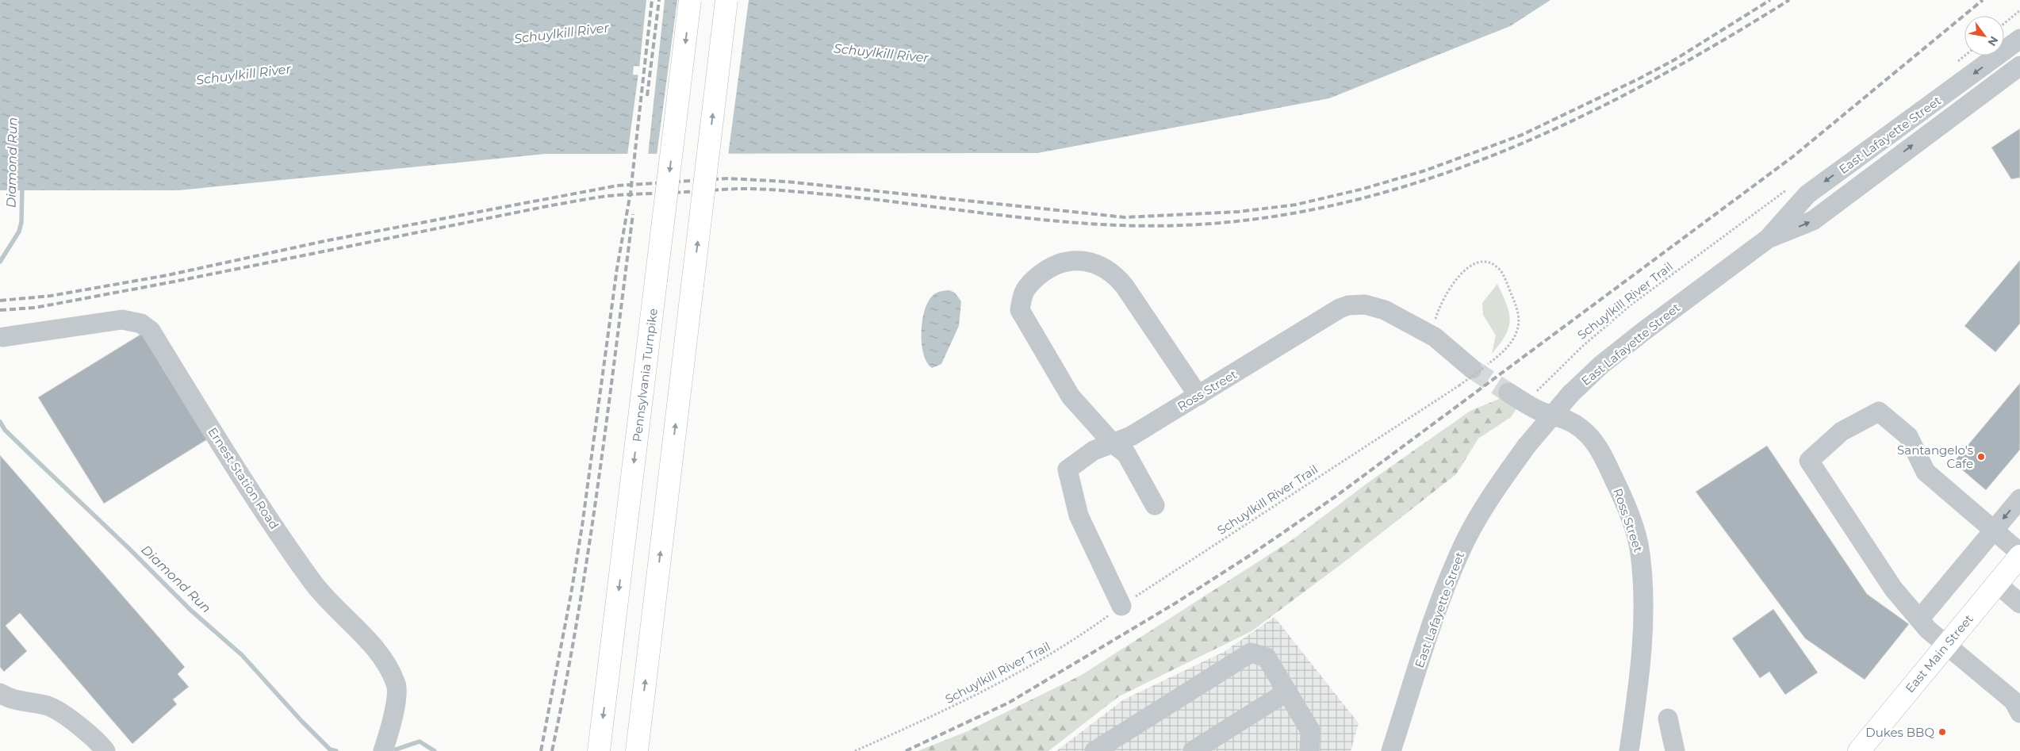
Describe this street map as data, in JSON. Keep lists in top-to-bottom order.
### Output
{
  "streets": {
    "main road": ["Pennsylvania Turnpike", "East Main Street"],
    "street": ["East Lafayette Street", "Ross Street", "Ernest Station Road"],
    "path": ["Schuylkill River Trail"]
  },
  "crossings": [
    ["Schuylkill River Trail", "Ross Street"]
  ],
  "water": ["Schuylkill River", "Diamond Run"],
  "places": ["Santangelo's Cafe", "Dukes BBQ"],
  "north": "bottom right"
}
